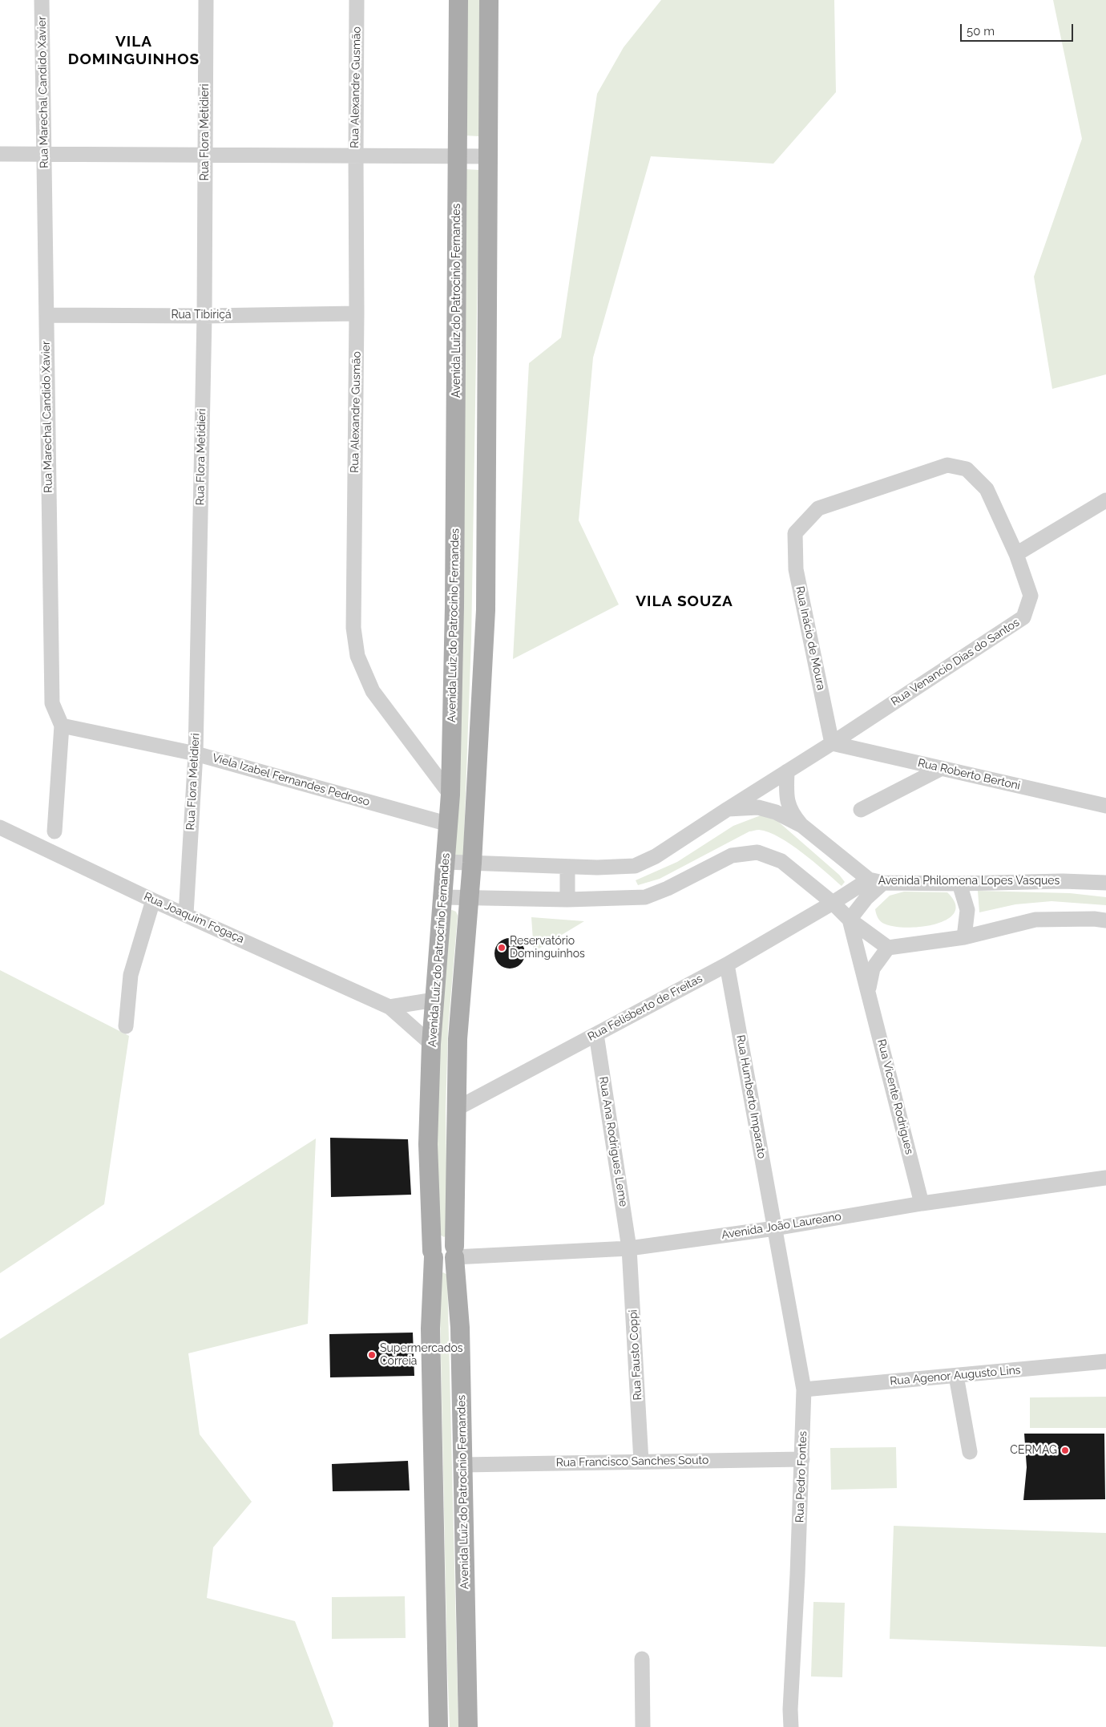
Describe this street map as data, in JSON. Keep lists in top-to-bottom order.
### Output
{
  "streets": {
    "main road": ["Avenida Luiz do Patrocinio Fernandes"],
    "street": [
      "Rua Alexandre Gusmão",
      "Rua Marechal Candido Xavier",
      "Rua Flora Metidieri",
      "Rua Tibiriçá",
      "Rua Inácio de Moura",
      "Rua Venancio Dias do Santos",
      "Rua Roberto Bertoni",
      "Viela Izabel Fernandes Pedroso",
      "Avenida Philomena Lopes Vasques",
      "Rua Joaquim Fogaça",
      "Rua Felisberto de Freitas",
      "Rua Humberto Imparato",
      "Rua Vicente Rodrigues",
      "Rua Ana Rodrigues Leme",
      "Avenida João Laureano",
      "Rua Fausto Coppi",
      "Rua Agenor Augusto Lins",
      "Rua Francisco Sanches Souto",
      "Rua Pedro Fontes"
    ]
  },
  "crossings": [
    ["Rua Alexandre Gusmão", "Avenida Luiz do Patrocinio Fernandes"],
    ["Rua Alexandre Gusmão", "Rua Tibiriçá"],
    ["Rua Marechal Candido Xavier", "Rua Tibiriçá"],
    ["Rua Marechal Candido Xavier", "Viela Izabel Fernandes Pedroso"],
    ["Rua Flora Metidieri", "Rua Tibiriçá"],
    ["Rua Flora Metidieri", "Viela Izabel Fernandes Pedroso"],
    ["Rua Flora Metidieri", "Rua Joaquim Fogaça"],
    ["Avenida Luiz do Patrocinio Fernandes", "Viela Izabel Fernandes Pedroso"],
    ["Avenida Luiz do Patrocinio Fernandes", "Rua Joaquim Fogaça"],
    ["Avenida Luiz do Patrocinio Fernandes", "Rua Felisberto de Freitas"],
    ["Avenida Luiz do Patrocinio Fernandes", "Avenida João Laureano"],
    ["Avenida Luiz do Patrocinio Fernandes", "Rua Francisco Sanches Souto"],
    ["Rua Inácio de Moura", "Rua Venancio Dias do Santos"],
    ["Rua Inácio de Moura", "Rua Roberto Bertoni"],
    ["Rua Venancio Dias do Santos", "Rua Roberto Bertoni"],
    ["Rua Venancio Dias do Santos", "Avenida Philomena Lopes Vasques"],
    ["Avenida Philomena Lopes Vasques", "Rua Felisberto de Freitas"],
    ["Rua Felisberto de Freitas", "Rua Humberto Imparato"],
    ["Rua Felisberto de Freitas", "Rua Ana Rodrigues Leme"],
    ["Rua Humberto Imparato", "Avenida João Laureano"],
    ["Rua Humberto Imparato", "Rua Pedro Fontes"],
    ["Rua Vicente Rodrigues", "Avenida João Laureano"],
    ["Rua Ana Rodrigues Leme", "Avenida João Laureano"],
    ["Rua Ana Rodrigues Leme", "Rua Fausto Coppi"],
    ["Avenida João Laureano", "Rua Fausto Coppi"],
    ["Avenida João Laureano", "Rua Pedro Fontes"],
    ["Rua Fausto Coppi", "Rua Francisco Sanches Souto"],
    ["Rua Agenor Augusto Lins", "Rua Pedro Fontes"],
    ["Rua Francisco Sanches Souto", "Rua Pedro Fontes"]
  ],
  "districts": ["VILA DOMINGUINHOS", "VILA SOUZA"],
  "places": ["Reservatório Dominguinhos", "Supermercados Correia", "CERMAG"],
  "scale_bar": "50 m"
}
